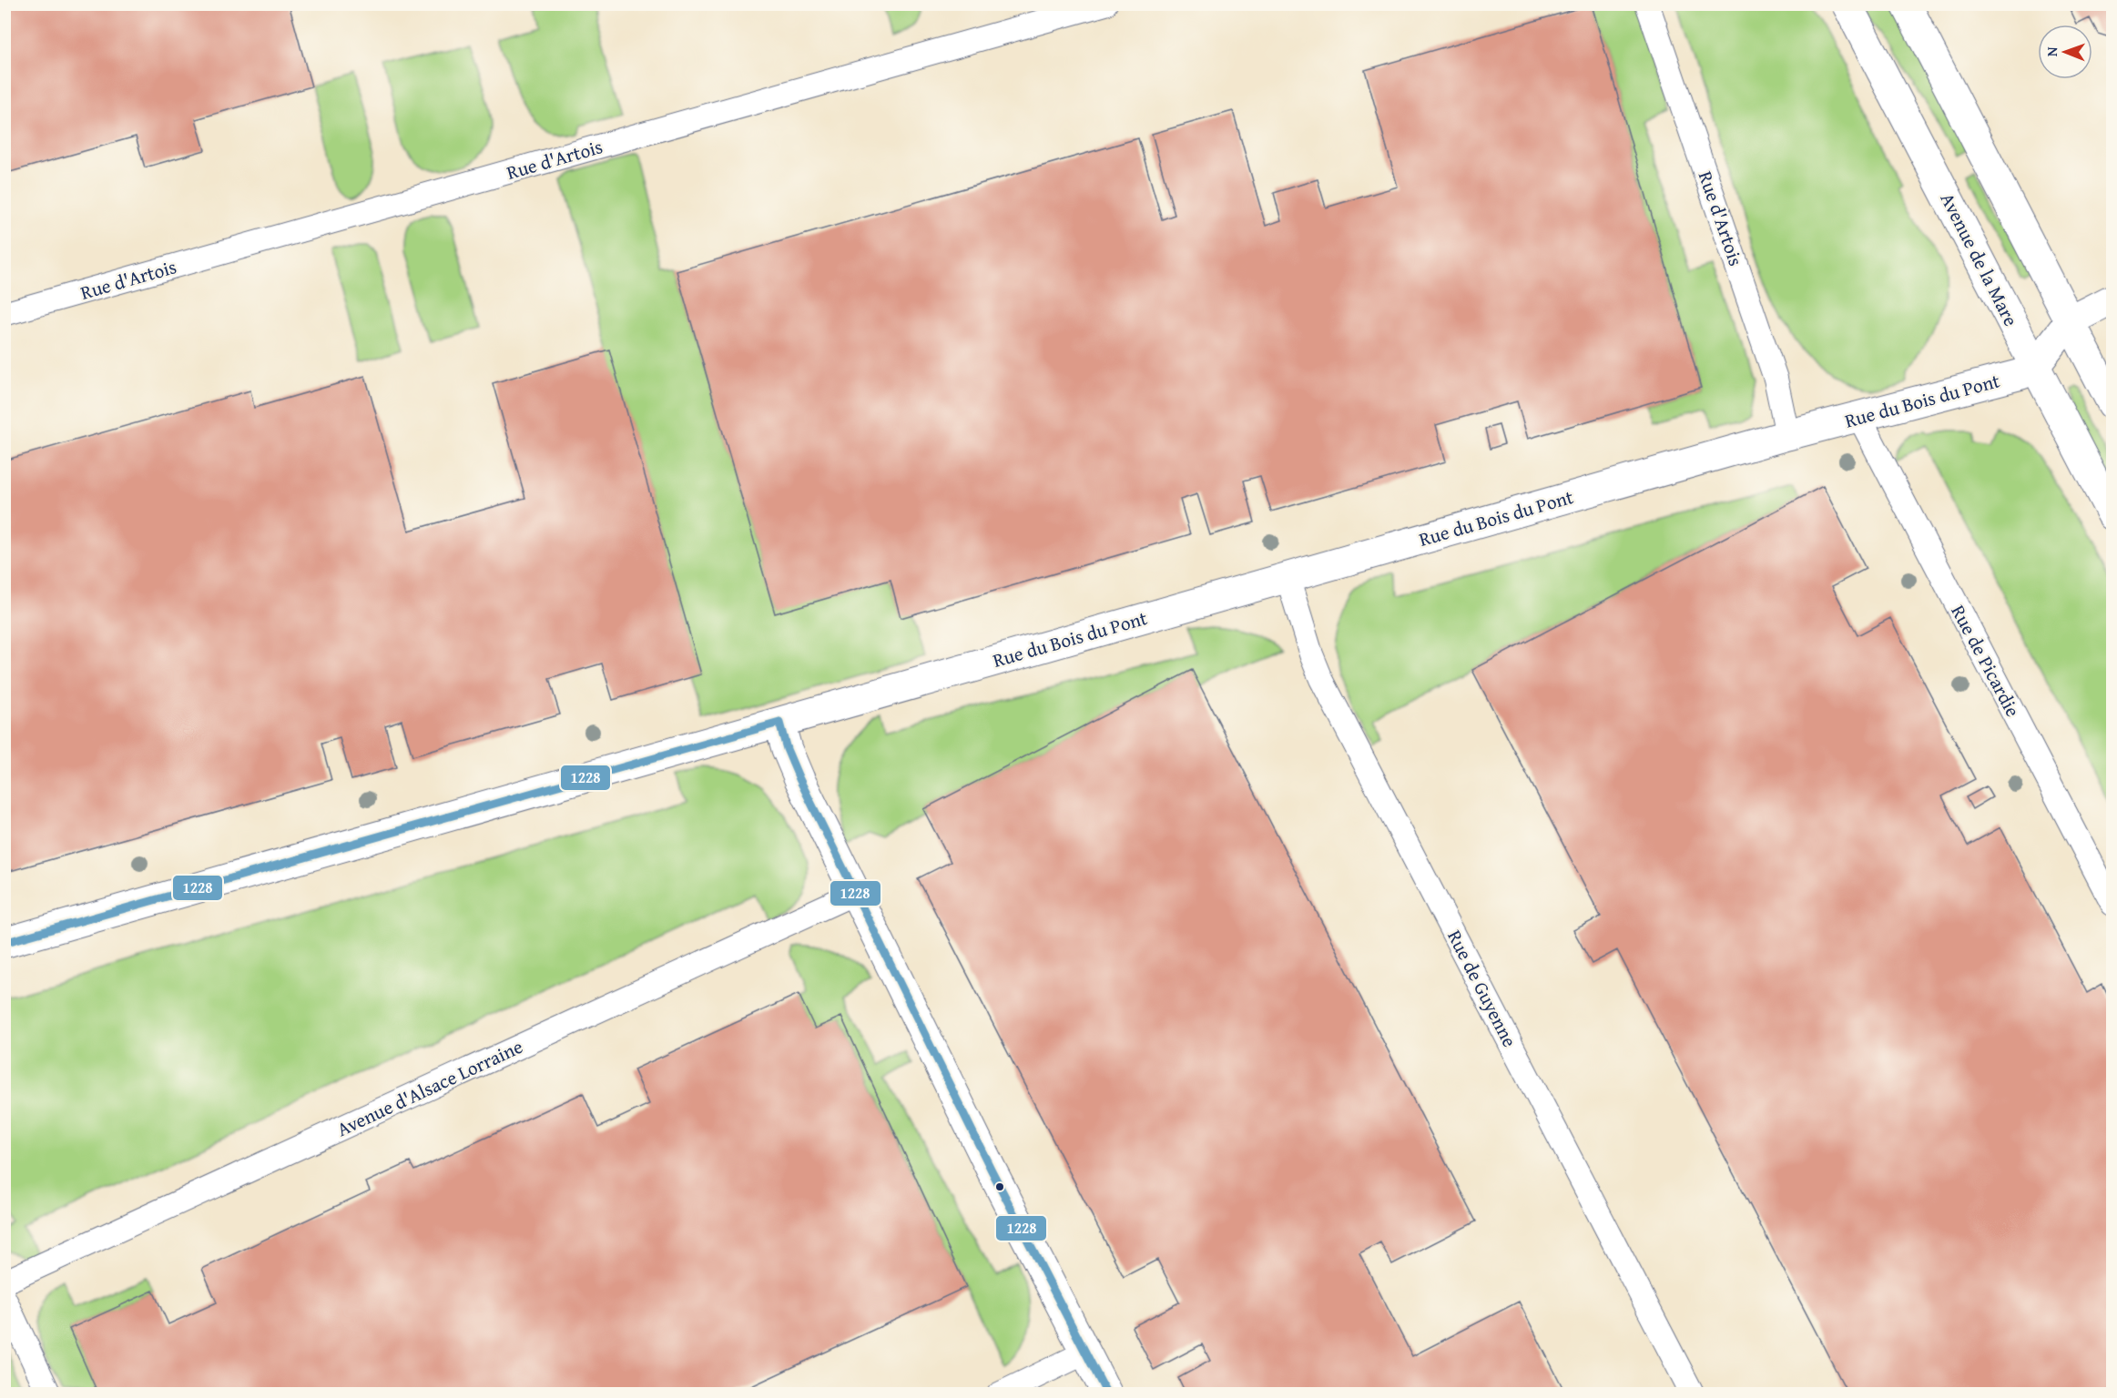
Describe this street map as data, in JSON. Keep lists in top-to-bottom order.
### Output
{
  "streets": {
    "street": ["Avenue de la Mare", "Rue du Bois du Pont"],
    "lane": [
      "Rue d'Artois",
      "Rue de Picardie",
      "Rue de Guyenne",
      "Avenue d'Alsace Lorraine"
    ]
  },
  "crossings": [
    ["Rue d'Artois", "Rue du Bois du Pont"],
    ["Avenue de la Mare", "Rue du Bois du Pont"],
    ["Rue du Bois du Pont", "Rue de Picardie"],
    ["Rue du Bois du Pont", "Rue de Guyenne"]
  ],
  "lines": ["transit line 1228"],
  "north": "left"
}
